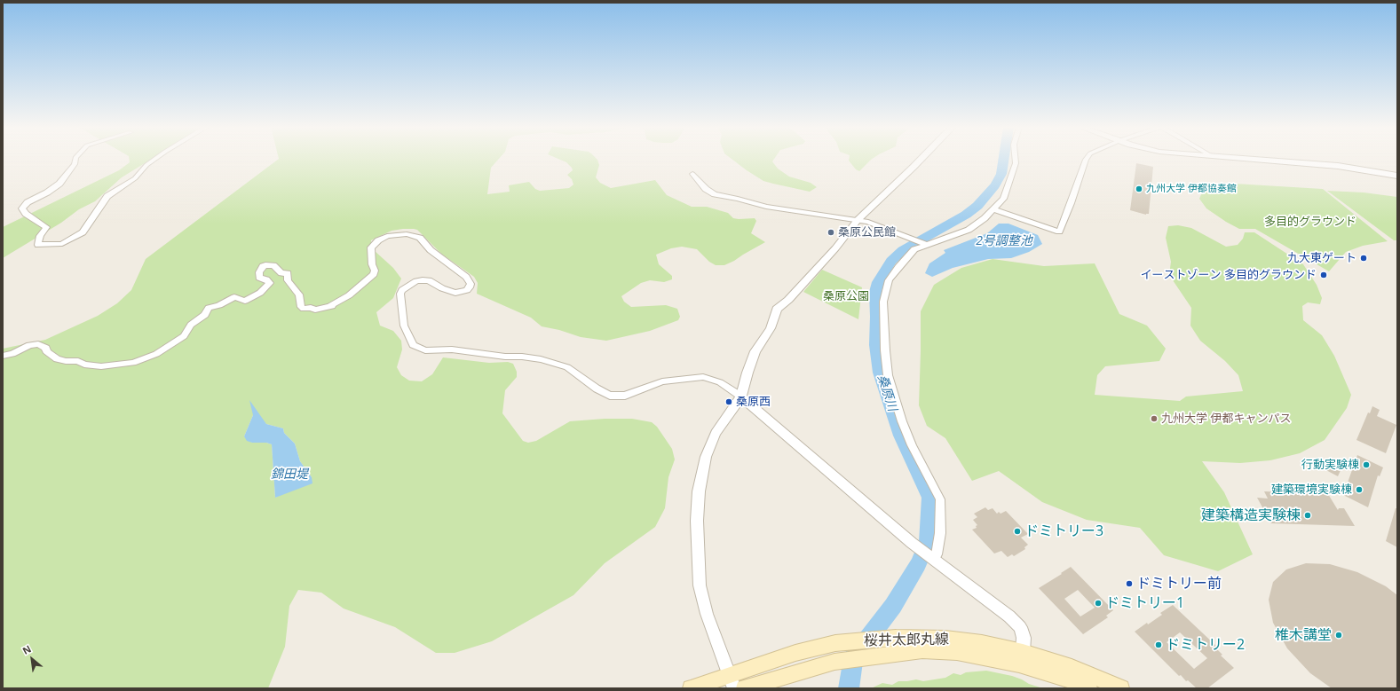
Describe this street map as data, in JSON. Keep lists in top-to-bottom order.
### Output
{
  "streets": {
    "main road": ["桜井太郎丸線"]
  },
  "water": ["2号調整池", "桑原川", "錦田堤"],
  "parks": ["多目的グラウンド", "桑原公園"],
  "places": [
    "九州大学 伊都協奏館",
    "桑原公民館",
    "九大東ゲート",
    "イーストゾーン 多目的グラウンド",
    "桑原西",
    "九州大学 伊都キャンパス",
    "行動実験棟",
    "建築環境実験棟",
    "建築構造実験棟",
    "ドミトリー3",
    "ドミトリー前",
    "ドミトリー1",
    "椎木講堂",
    "ドミトリー2"
  ],
  "north": "top left"
}
